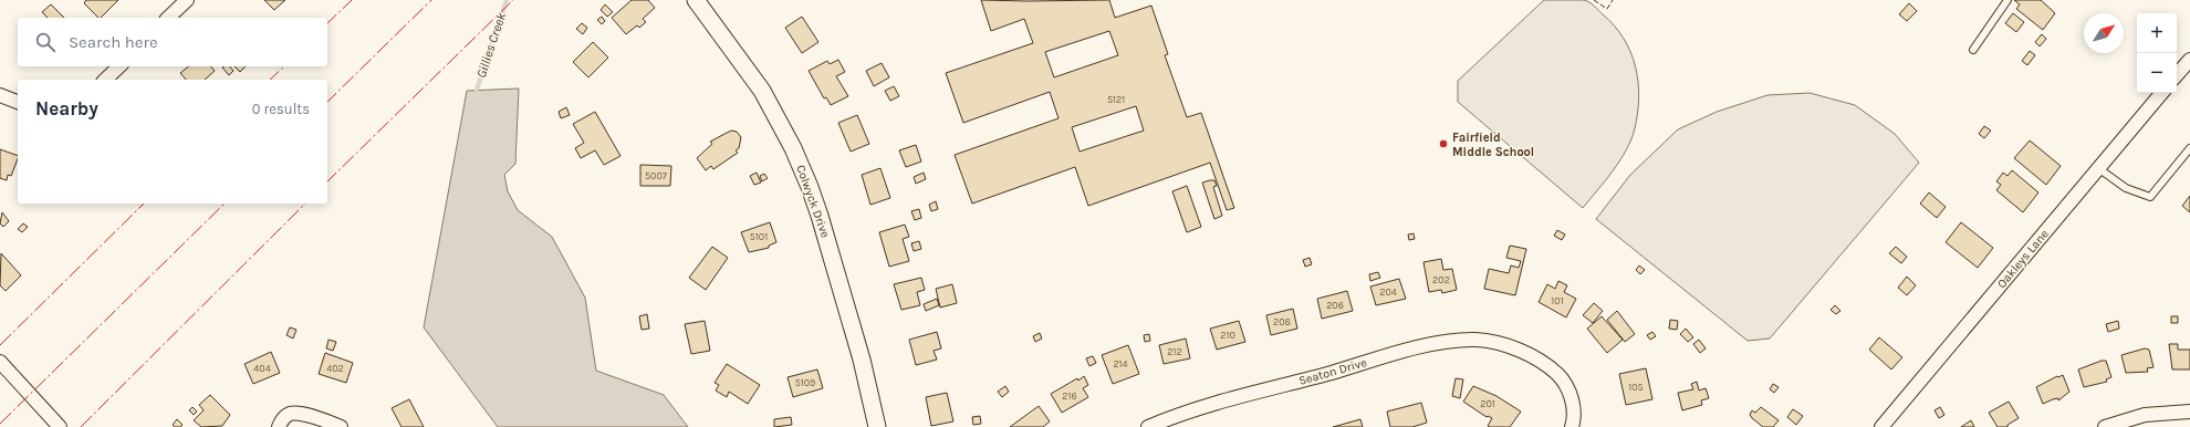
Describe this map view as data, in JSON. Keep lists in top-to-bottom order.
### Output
{
  "streets": {
    "street": ["Colwyck Drive", "Oakleys Lane", "Seaton Drive"]
  },
  "water": ["Gillies Creek"],
  "places": ["Fairfield Middle School"],
  "house_numbers": [
    "5121",
    "5007",
    "5101",
    "202",
    "204",
    "101",
    "206",
    "208",
    "210",
    "212",
    "214",
    "404",
    "402",
    "5109",
    "105",
    "216",
    "201"
  ],
  "north": "top right",
  "page": {
    "map_buttons": ["+", "−"],
    "search": "Search here",
    "heading": ["Nearby", "0 results"]
  }
}
